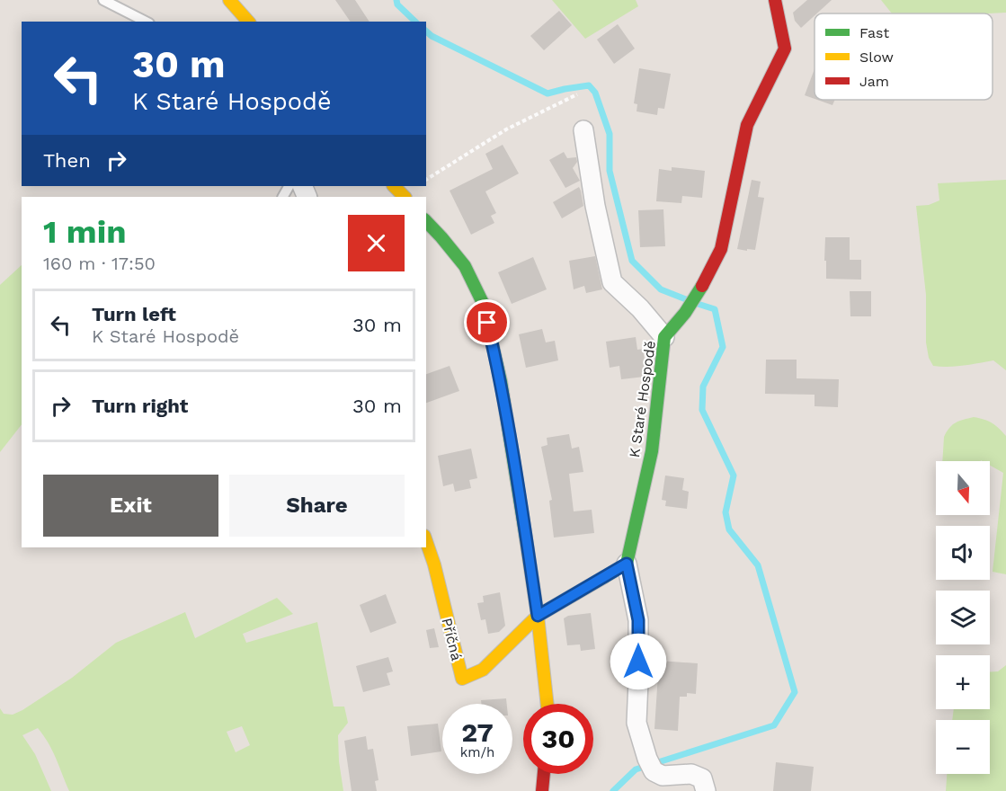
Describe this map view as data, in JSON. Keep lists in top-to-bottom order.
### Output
{
  "streets": {
    "street": ["K Staré Hospodě", "Příčná"]
  },
  "legend": ["Fast", "Slow", "Jam"],
  "north": "bottom",
  "page": {
    "turn": ["30 m", "K Staré Hospodě"],
    "then": "Then",
    "heading": ["1 min", "160 m · 17:50"],
    "list": [
      {
        "name": "Turn left",
        "note": "K Staré Hospodě",
        "value": "30 m"
      },
      {
        "name": "Turn right",
        "value": "30 m"
      }
    ],
    "map_buttons": ["+", "−"],
    "buttons": ["Exit", "Share"],
    "speed": "27 km/h",
    "limit": "30"
  }
}
